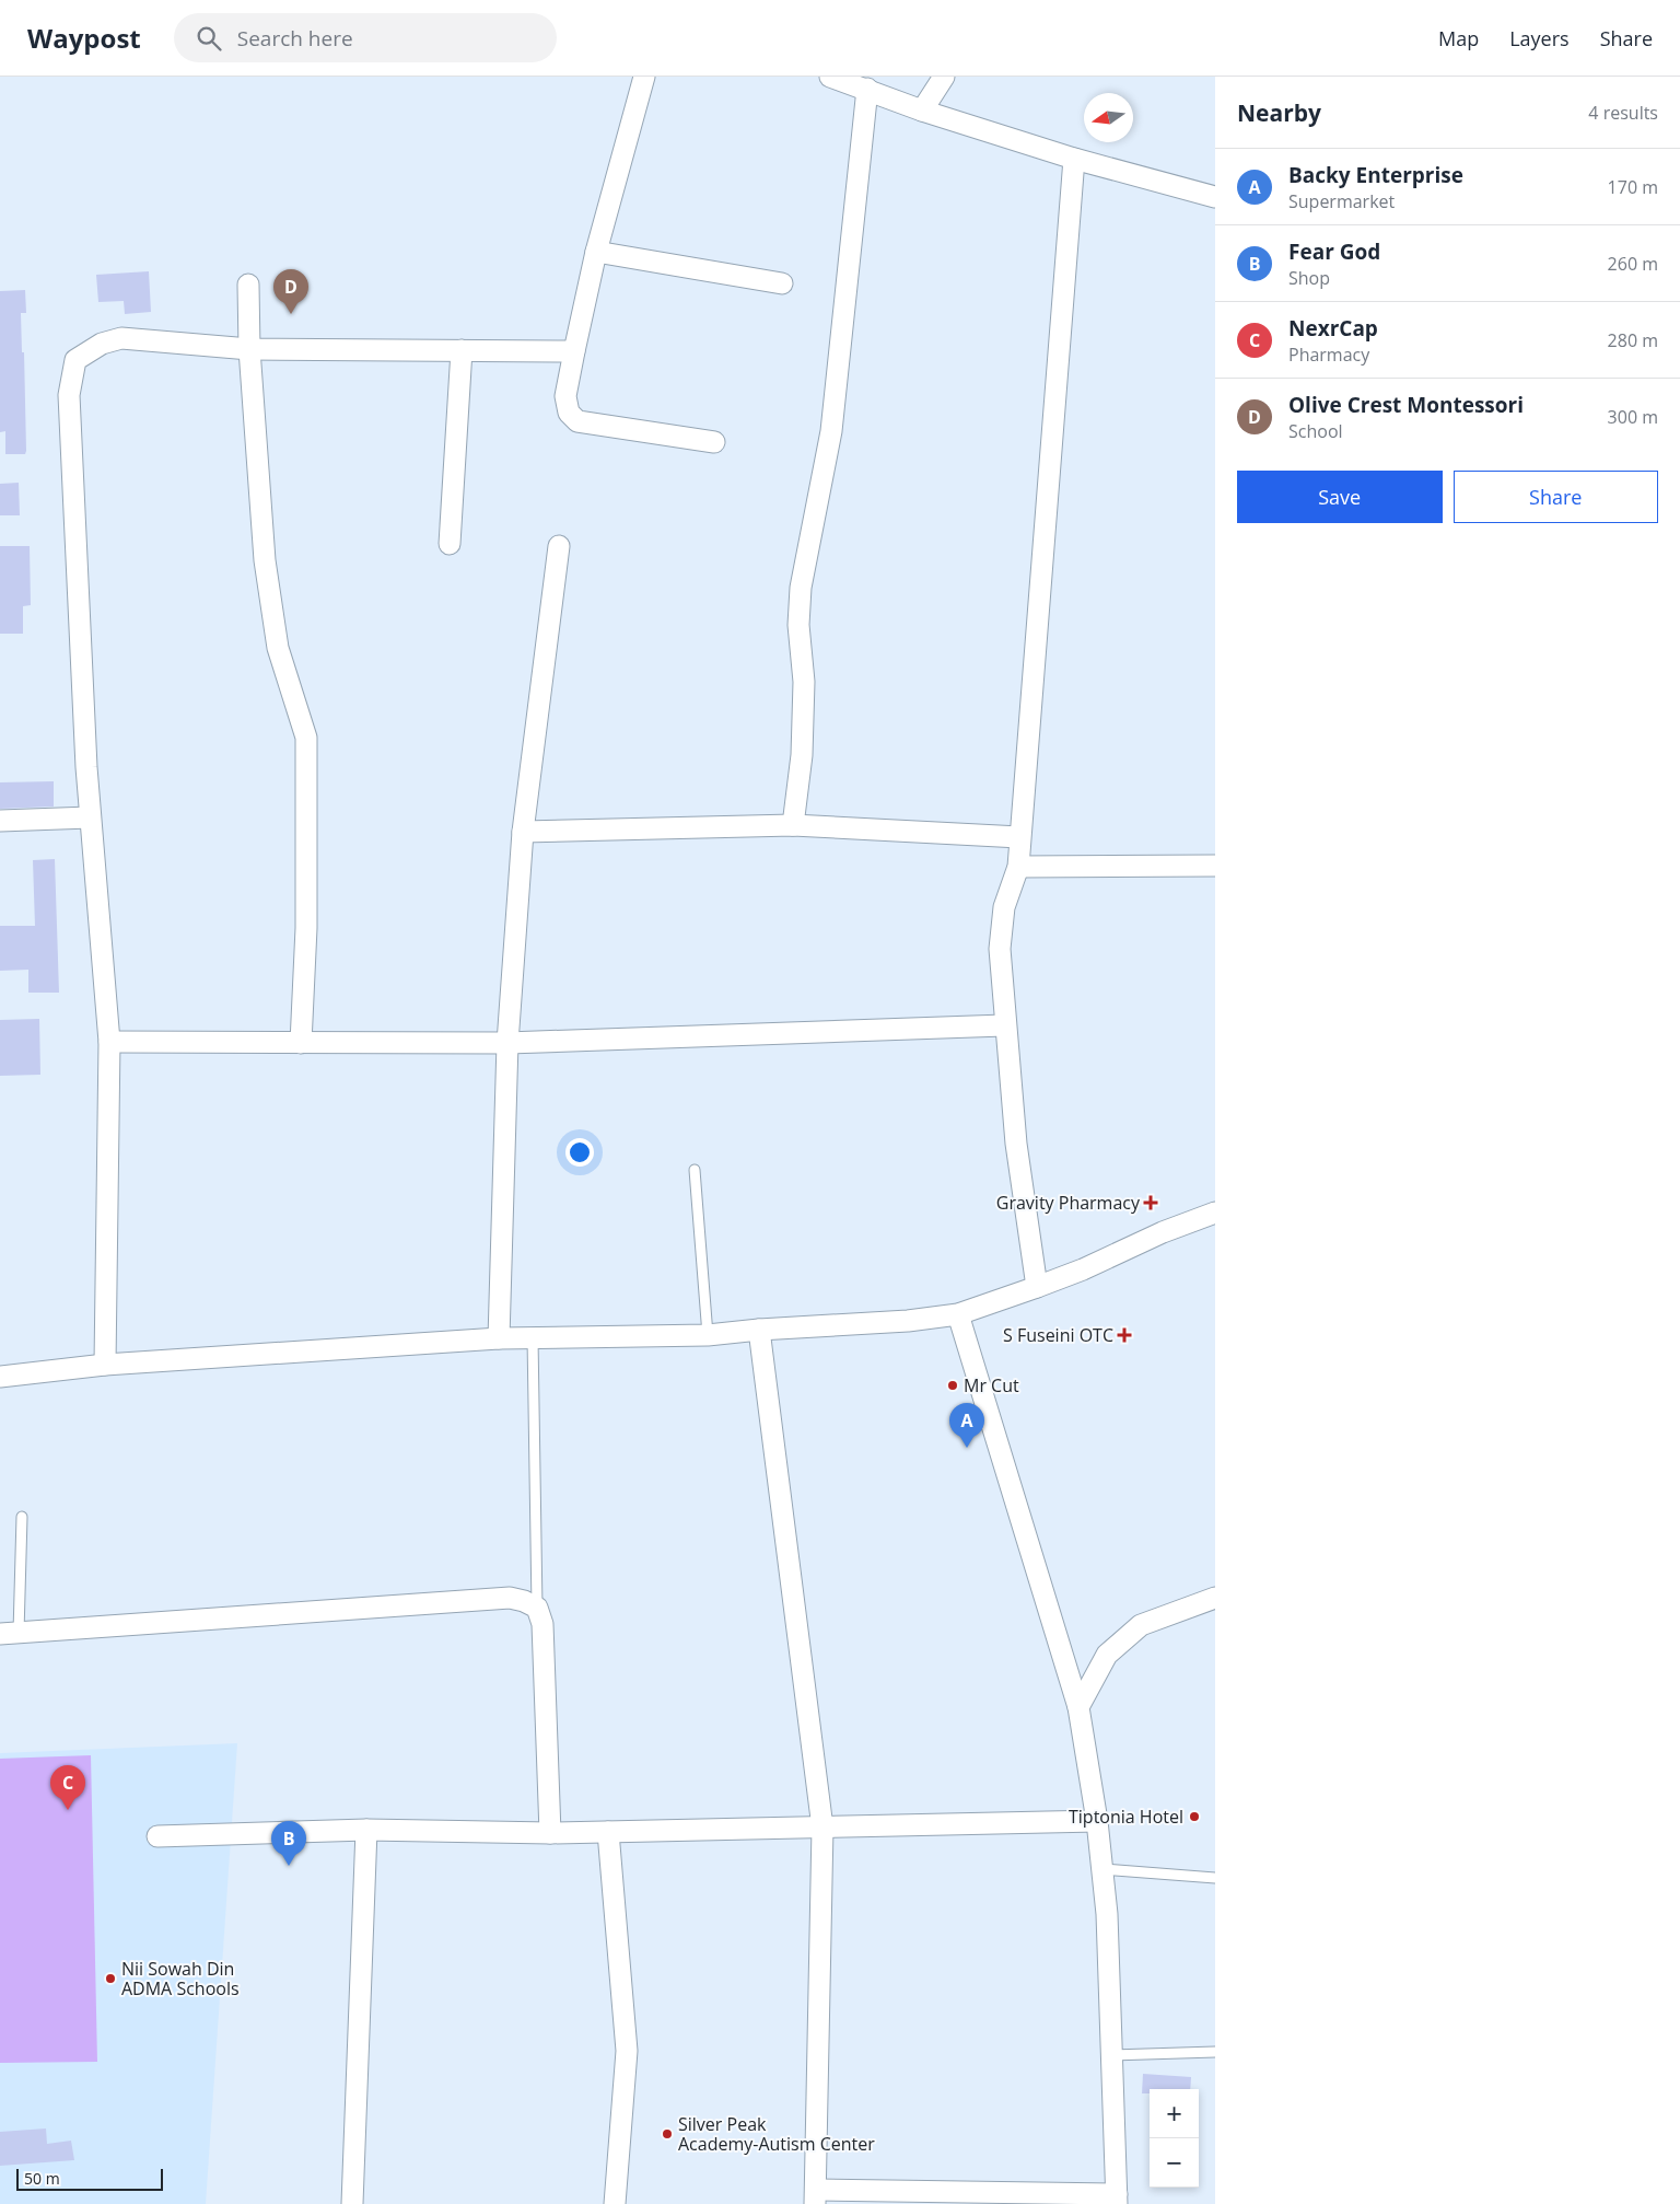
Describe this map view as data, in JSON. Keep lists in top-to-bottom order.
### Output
{
  "places": {
    "health": ["Gravity Pharmacy", "S Fuseini OTC"],
    "other": [
      "Mr Cut",
      "Tiptonia Hotel",
      "Nii Sowah Din ADMA Schools",
      "Silver Peak Academy-Autism Center"
    ]
  },
  "scale_bar": "50 m",
  "north": "left",
  "page": {
    "header": "Waypost",
    "search": "Search here",
    "nav": ["Map", "Layers", "Share"],
    "heading": ["Nearby", "4 results"],
    "list": [
      {
        "mark": "A",
        "name": "Backy Enterprise",
        "note": "Supermarket",
        "value": "170 m"
      },
      {
        "mark": "B",
        "name": "Fear God",
        "note": "Shop",
        "value": "260 m"
      },
      {
        "mark": "C",
        "name": "NexrCap",
        "note": "Pharmacy",
        "value": "280 m"
      },
      {
        "mark": "D",
        "name": "Olive Crest Montessori",
        "note": "School",
        "value": "300 m"
      }
    ],
    "pins": [
      "D",
      "A",
      "C",
      "B"
    ],
    "buttons": ["Save", "Share"],
    "map_buttons": ["+", "−"],
    "scale": "50 m"
  }
}
